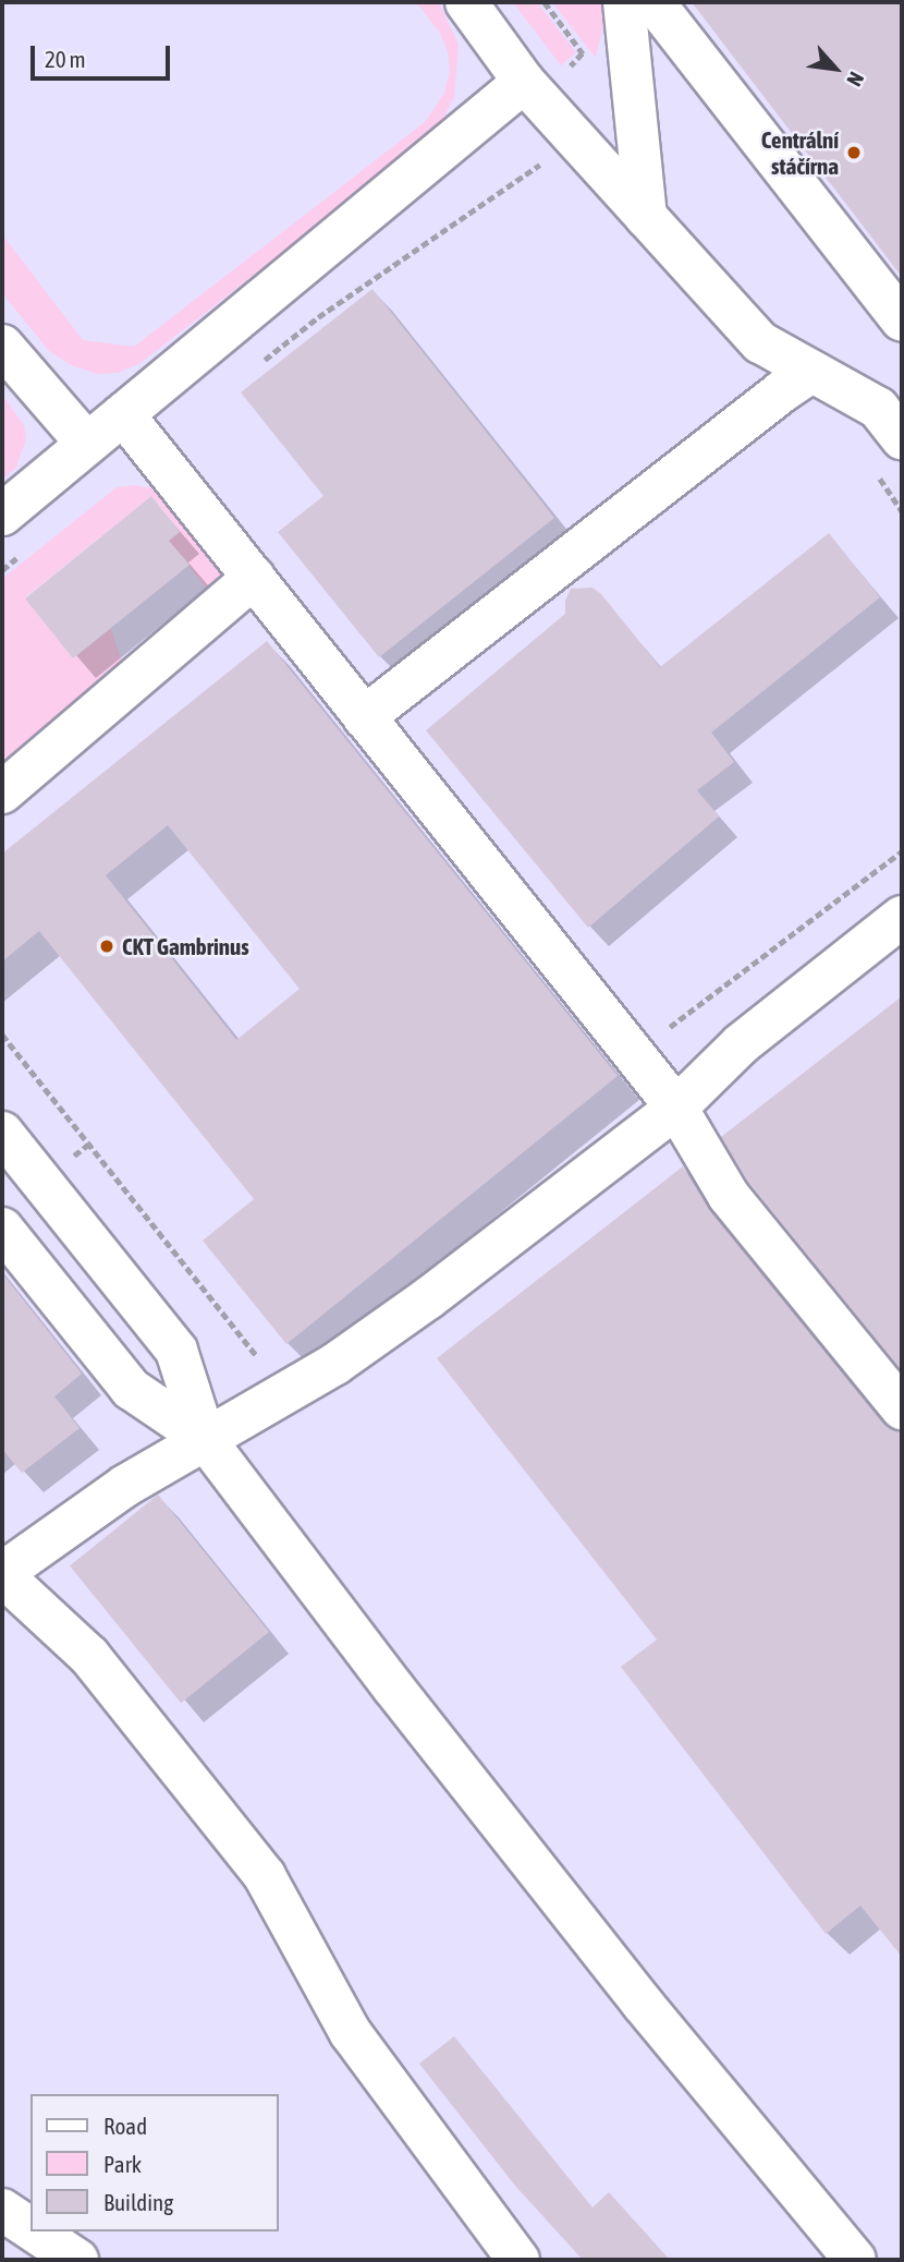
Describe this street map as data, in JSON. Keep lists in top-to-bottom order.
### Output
{
  "places": ["Centrální stáčírna", "CKT Gambrinus"],
  "legend": ["Road", "Park", "Building"],
  "scale_bar": "20 m",
  "north": "bottom right"
}
